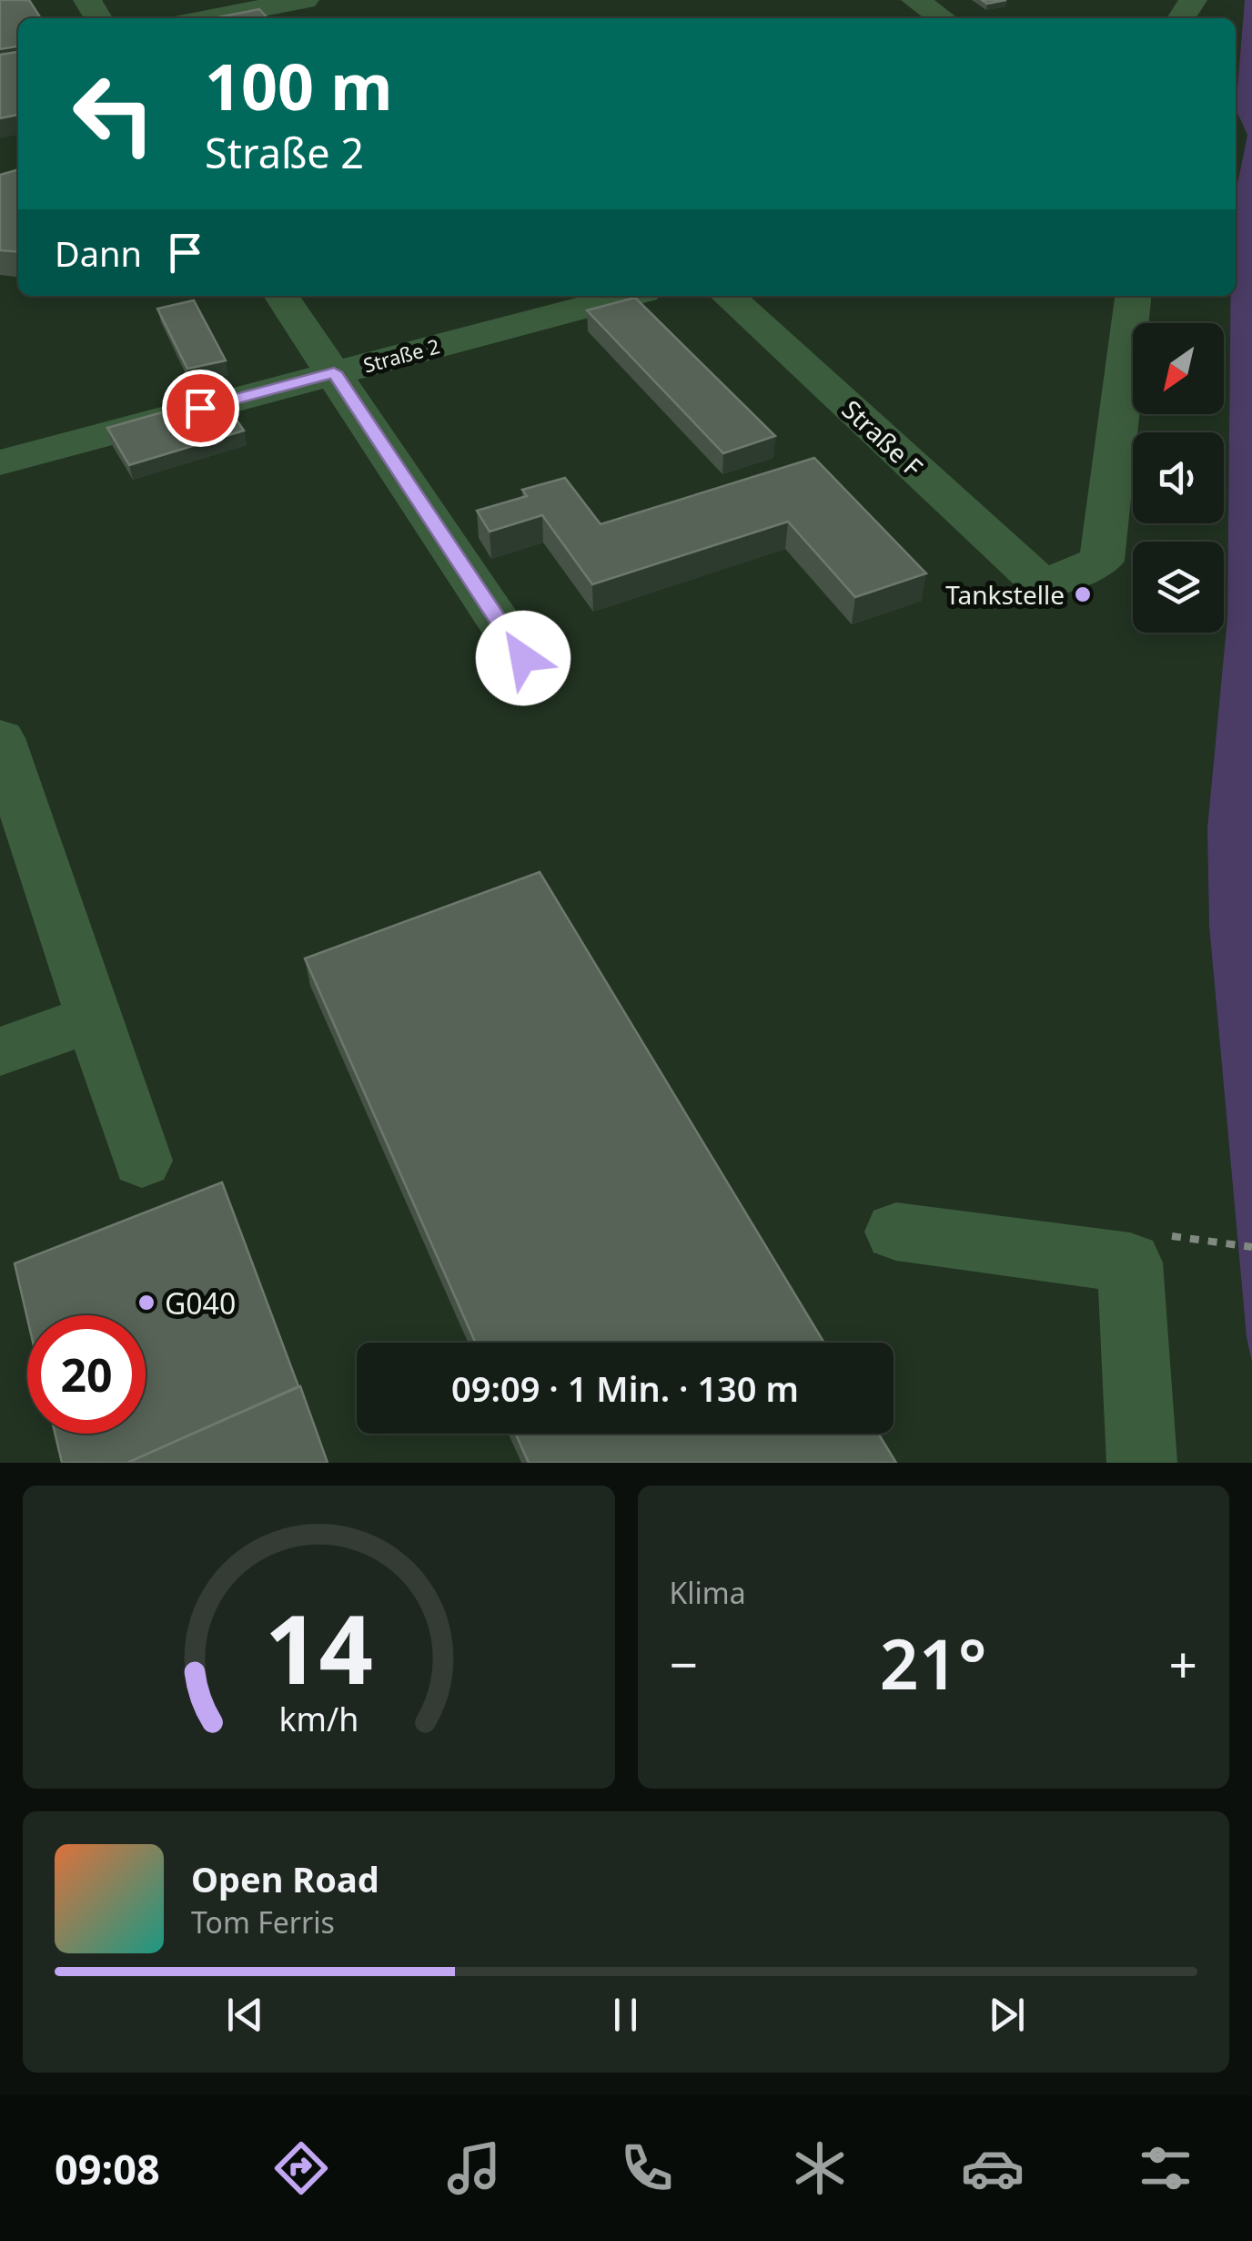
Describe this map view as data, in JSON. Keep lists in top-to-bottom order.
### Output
{
  "streets": {
    "street": ["Straße 2", "Straße F"]
  },
  "places": ["Tankstelle", "G040"],
  "north": "bottom left",
  "page": {
    "turn": ["100 m", "Straße 2"],
    "then": "Dann",
    "limit": "20",
    "trip": "09:09 · 1 Min. · 130 m",
    "tile": "Klima",
    "heat": ["−", "21°", "+"],
    "song": ["Open Road", "Tom Ferris"],
    "tabs": "09:08",
    "gauge": ["14", "km/h"]
  }
}
